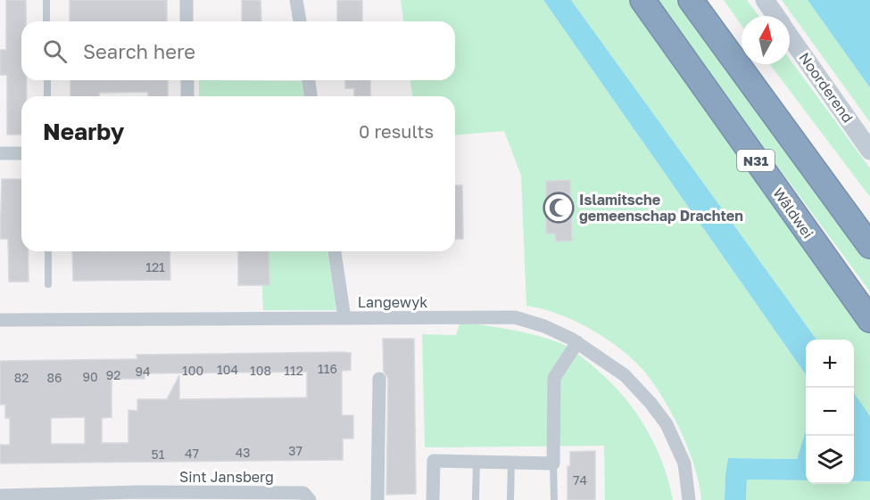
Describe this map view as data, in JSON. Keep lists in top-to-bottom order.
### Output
{
  "streets": {
    "highway": ["N31", "Wâldwei"],
    "street": ["Noorderend", "Langewyk", "Sint Jansberg"]
  },
  "places": {
    "mosque": ["Islamitsche gemeenschap Drachten"]
  },
  "house_numbers": [
    "121",
    "116",
    "104",
    "100",
    "108",
    "112",
    "94",
    "92",
    "90",
    "82",
    "86",
    "37",
    "43",
    "47",
    "51",
    "74"
  ],
  "north": "top",
  "page": {
    "search": "Search here",
    "heading": ["Nearby", "0 results"],
    "map_buttons": ["+", "−"]
  }
}
